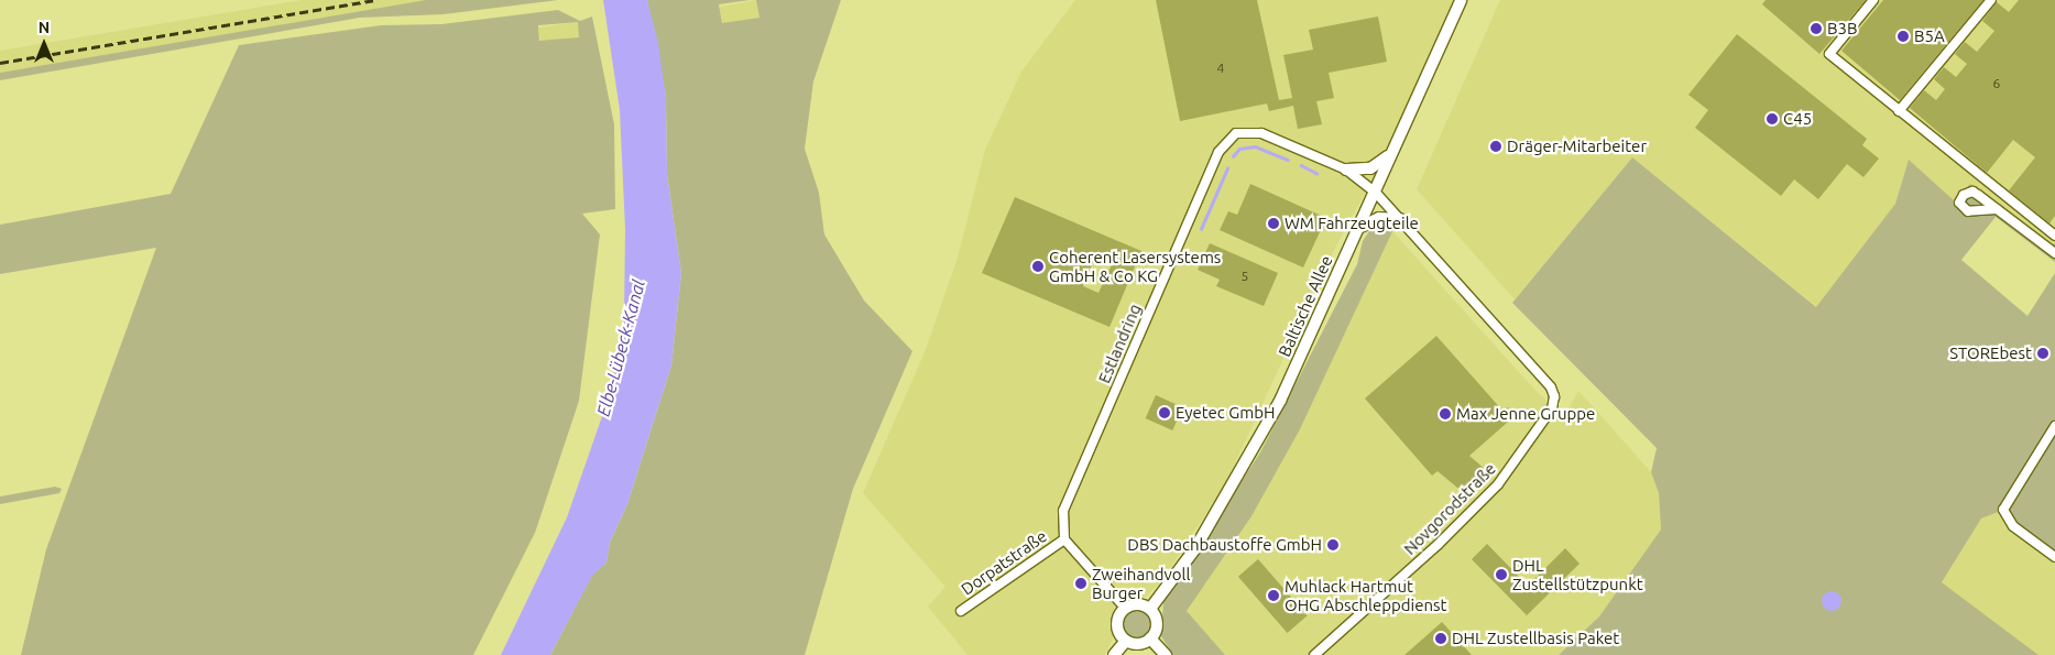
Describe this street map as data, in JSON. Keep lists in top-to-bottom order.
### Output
{
  "streets": {
    "main road": ["Baltische Allee"],
    "street": ["Estlandring", "Novgorodstraße", "Dorpatstraße"]
  },
  "crossings": [
    ["Baltische Allee", "Estlandring"],
    ["Baltische Allee", "Novgorodstraße"],
    ["Estlandring", "Novgorodstraße"],
    ["Estlandring", "Dorpatstraße"]
  ],
  "water": ["Elbe-Lübeck-Kanal"],
  "places": [
    "B3B",
    "B5A",
    "C45",
    "Dräger-Mitarbeiter",
    "WM Fahrzeugteile",
    "Coherent Lasersystems GmbH & Co KG",
    "STOREbest",
    "Eyetec GmbH",
    "Max Jenne Gruppe",
    "DBS Dachbaustoffe GmbH",
    "DHL Zustellstützpunkt",
    "Zweihandvoll Burger",
    "Muhlack Hartmut OHG Abschleppdienst",
    "DHL Zustellbasis Paket"
  ],
  "house_numbers": ["4", "6", "5"],
  "north": "top"
}
